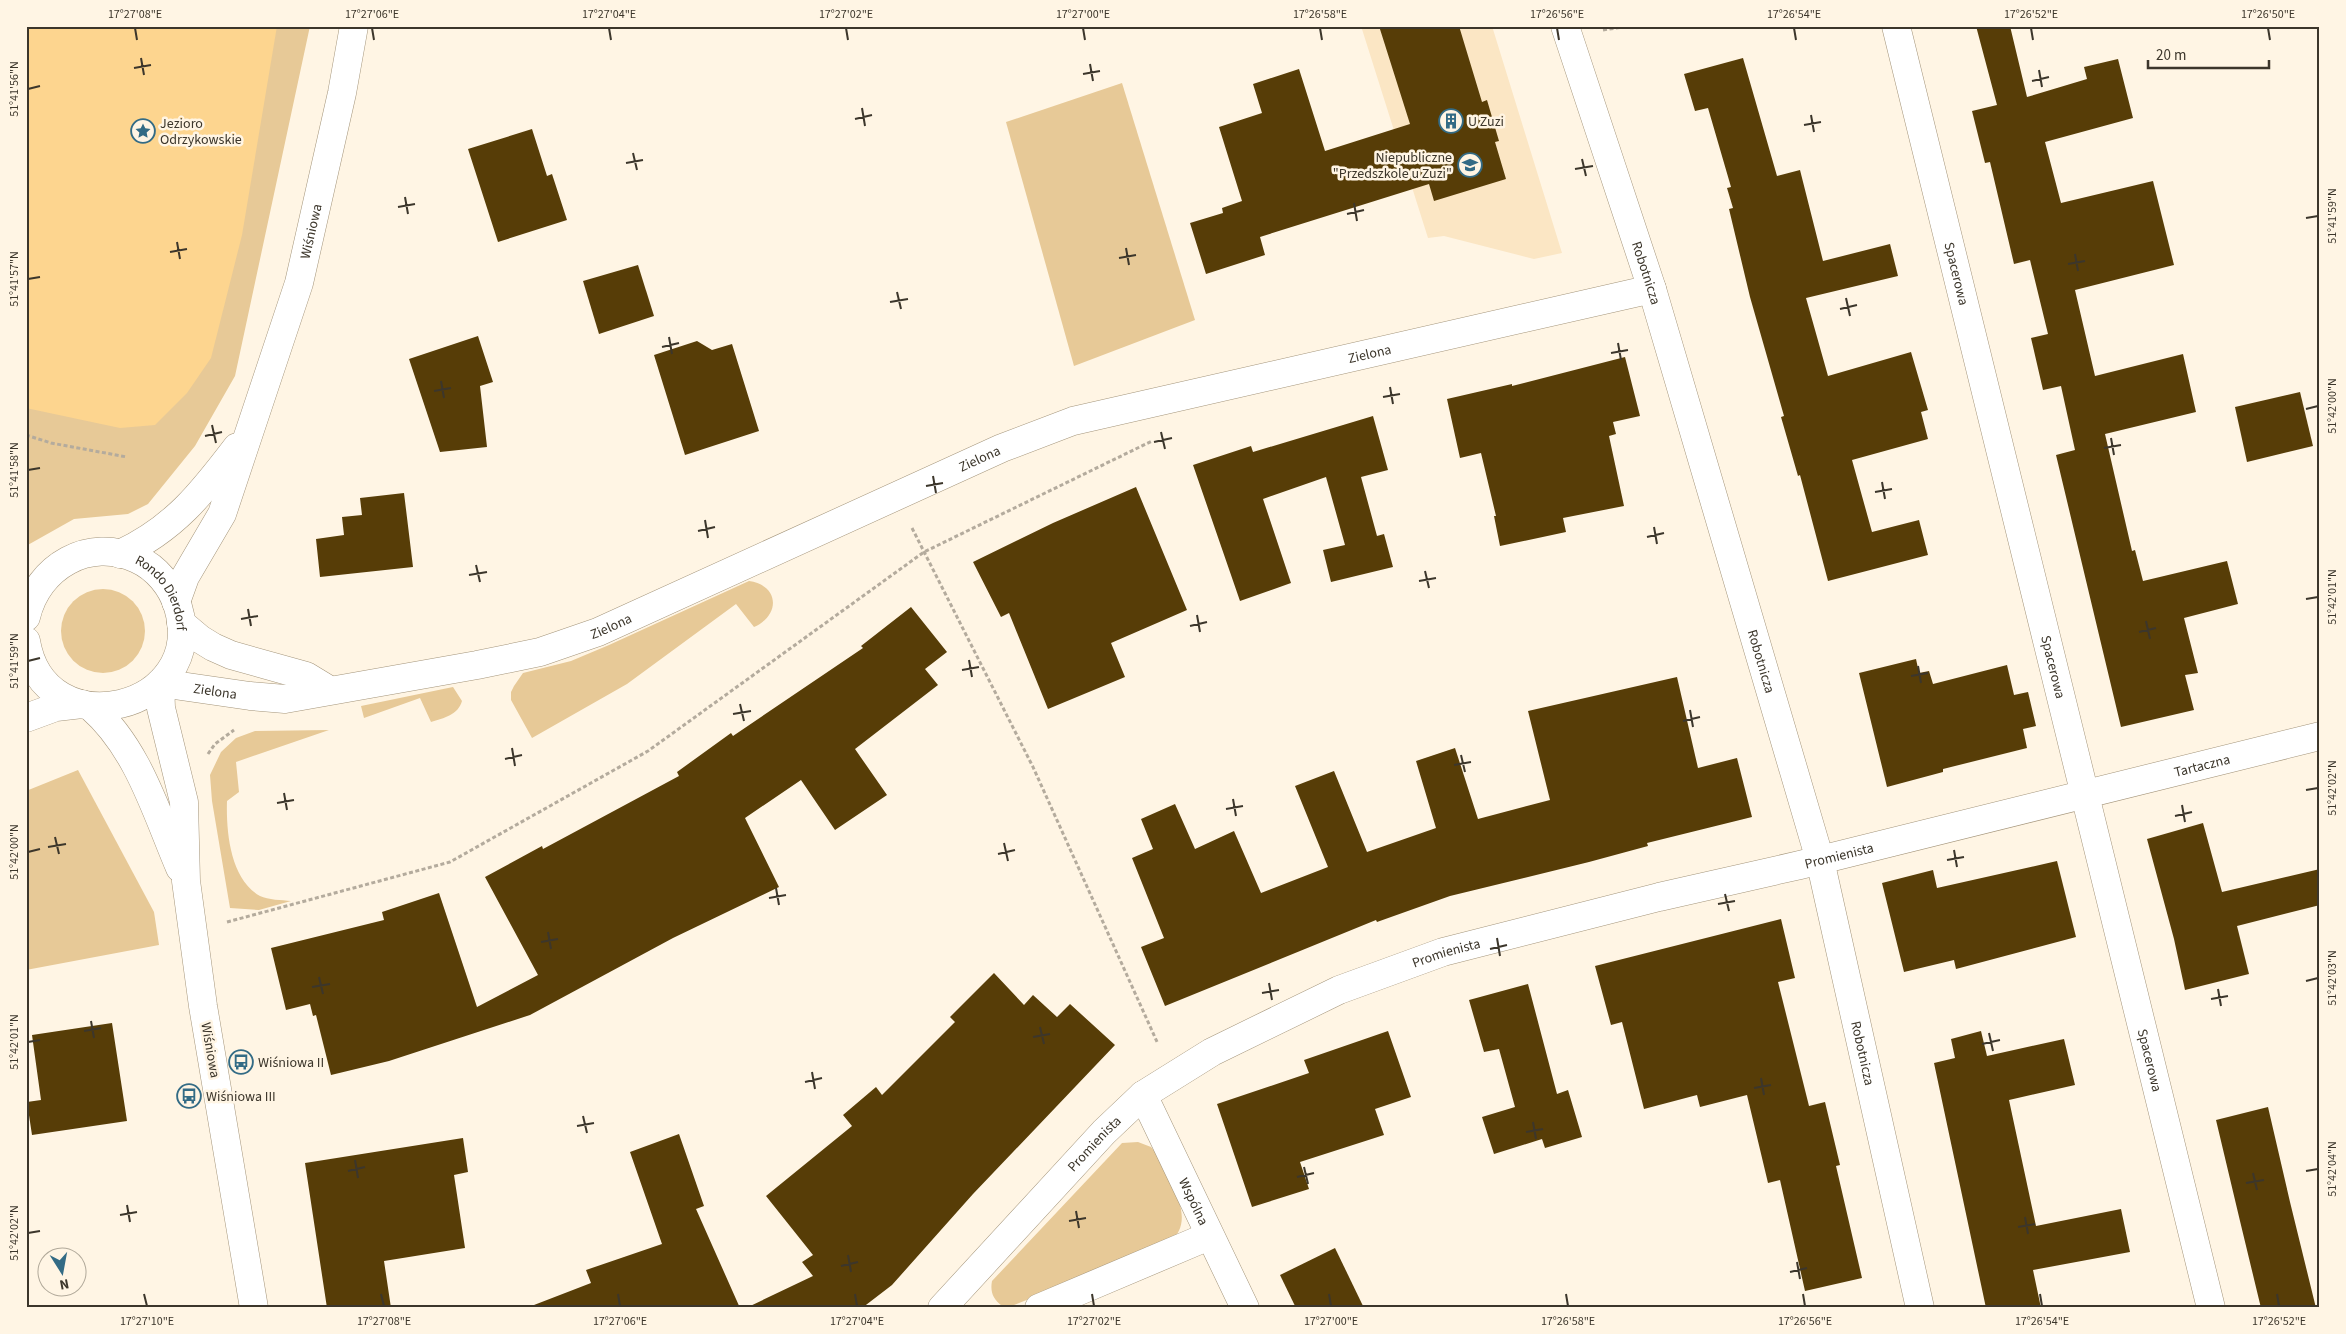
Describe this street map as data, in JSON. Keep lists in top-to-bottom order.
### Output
{
  "streets": {
    "street": [
      "Wiśniowa",
      "Robotnicza",
      "Spacerowa",
      "Zielona",
      "Rondo Dierdorf",
      "Tartaczna",
      "Promienista",
      "Wspólna"
    ]
  },
  "crossings": [
    ["Wiśniowa", "Zielona"],
    ["Wiśniowa", "Rondo Dierdorf"],
    ["Robotnicza", "Zielona"],
    ["Robotnicza", "Promienista"],
    ["Spacerowa", "Tartaczna"],
    ["Spacerowa", "Promienista"],
    ["Zielona", "Rondo Dierdorf"],
    ["Tartaczna", "Promienista"],
    ["Promienista", "Wspólna"]
  ],
  "places": {
    "building": ["U Zuzi"],
    "place": ["Jezioro Odrzykowskie"],
    "school or university": ["Niepubliczne \"Przedszkole u Zuzi\""],
    "bus stop": ["Wiśniowa II", "Wiśniowa III"]
  },
  "scale_bar": "20 m",
  "north": "bottom",
  "coordinates": [
    "17°27'08\"E",
    "17°27'06\"E",
    "17°27'04\"E",
    "17°27'02\"E",
    "17°27'00\"E",
    "17°26'58\"E",
    "17°26'56\"E",
    "17°26'54\"E",
    "17°26'52\"E",
    "17°26'50\"E",
    "51°41'56\"N",
    "51°41'59\"N",
    "51°41'57\"N",
    "51°42'00\"N",
    "51°41'58\"N",
    "51°42'01\"N",
    "51°42'02\"N",
    "51°42'03\"N",
    "51°42'04\"N",
    "17°27'10\"E"
  ]
}
